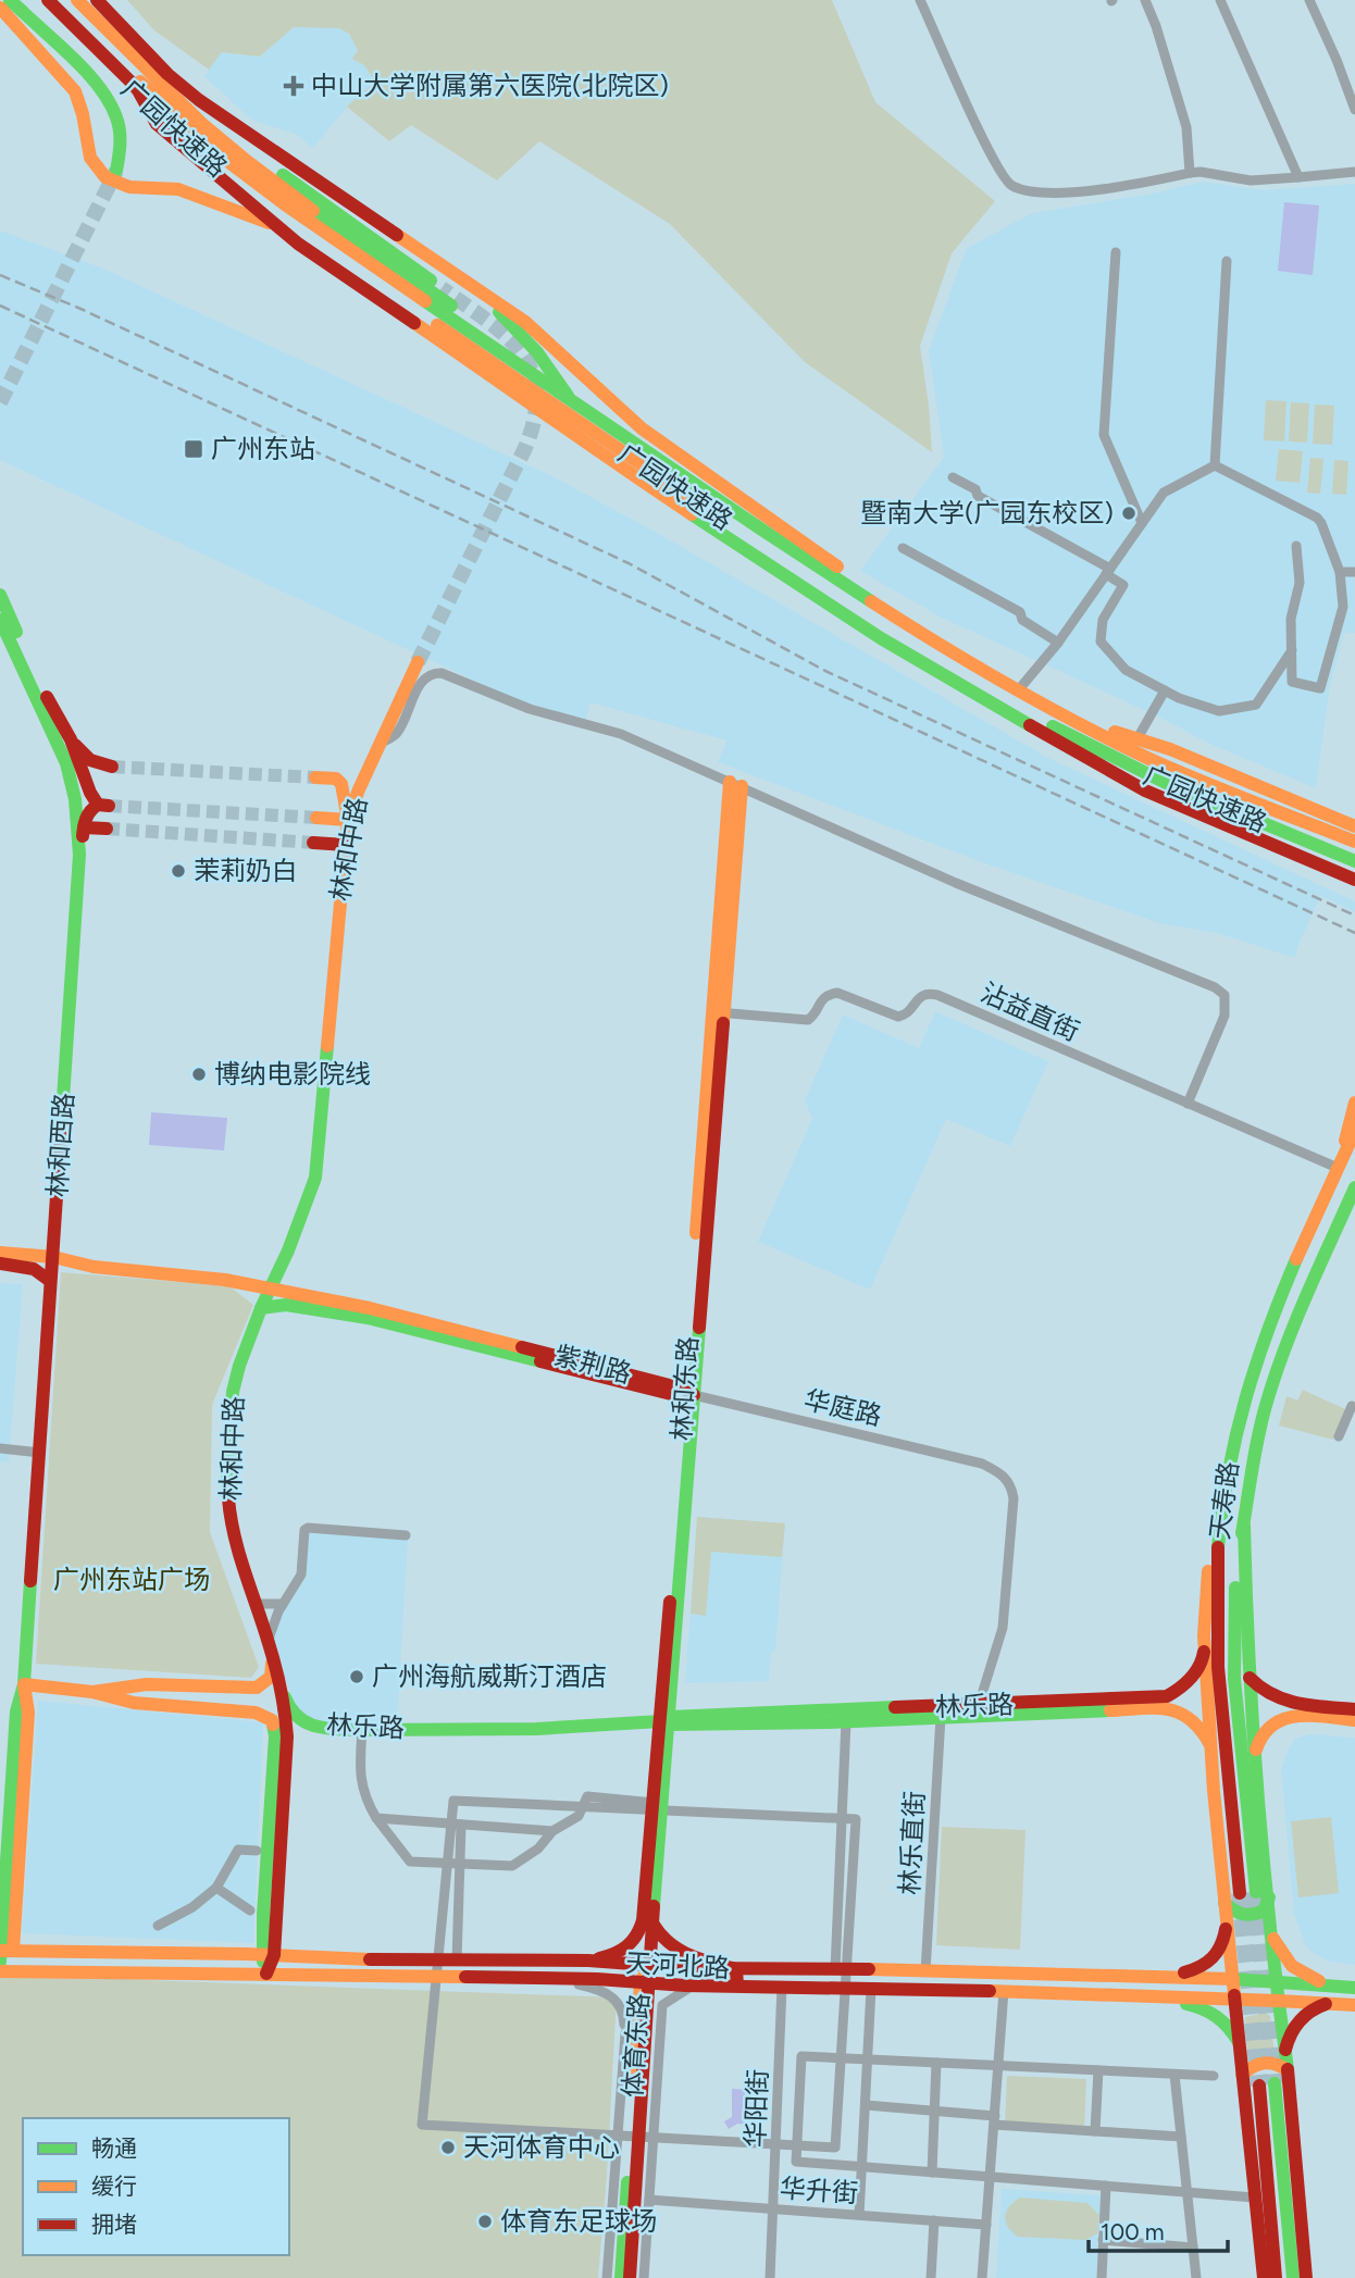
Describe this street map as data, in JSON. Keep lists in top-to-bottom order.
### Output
{
  "streets": {
    "main road": [
      "广园快速路",
      "林和中路",
      "林和西路",
      "紫荆路",
      "林和东路",
      "天寿路",
      "林乐路",
      "天河北路",
      "体育东路"
    ],
    "street": [
      "沾益直街",
      "华庭路",
      "林乐直街",
      "华阳街",
      "华升街"
    ]
  },
  "crossings": [
    ["林和中路", "紫荆路"],
    ["林和中路", "林乐路"],
    ["林和中路", "天河北路"],
    ["沾益直街", "林和东路"],
    ["沾益直街", "天寿路"],
    ["林和西路", "紫荆路"],
    ["林和西路", "天河北路"],
    ["紫荆路", "林和东路"],
    ["紫荆路", "华庭路"],
    ["林和东路", "华庭路"],
    ["林和东路", "林乐路"],
    ["林和东路", "天河北路"],
    ["林和东路", "体育东路"],
    ["华庭路", "林乐路"],
    ["林乐路", "林乐直街"],
    ["林乐直街", "天河北路"],
    ["天河北路", "体育东路"],
    ["天河北路", "华阳街"],
    ["华阳街", "华升街"]
  ],
  "parks": ["广州东站广场"],
  "places": {
    "health": ["中山大学附属第六医院(北院区)"],
    "transit": ["广州东站"],
    "other": [
      "暨南大学(广园东校区)",
      "茉莉奶白",
      "博纳电影院线",
      "广州海航威斯汀酒店",
      "天河体育中心",
      "体育东足球场"
    ]
  },
  "legend": ["畅通", "缓行", "拥堵"],
  "scale_bar": "100 m"
}
